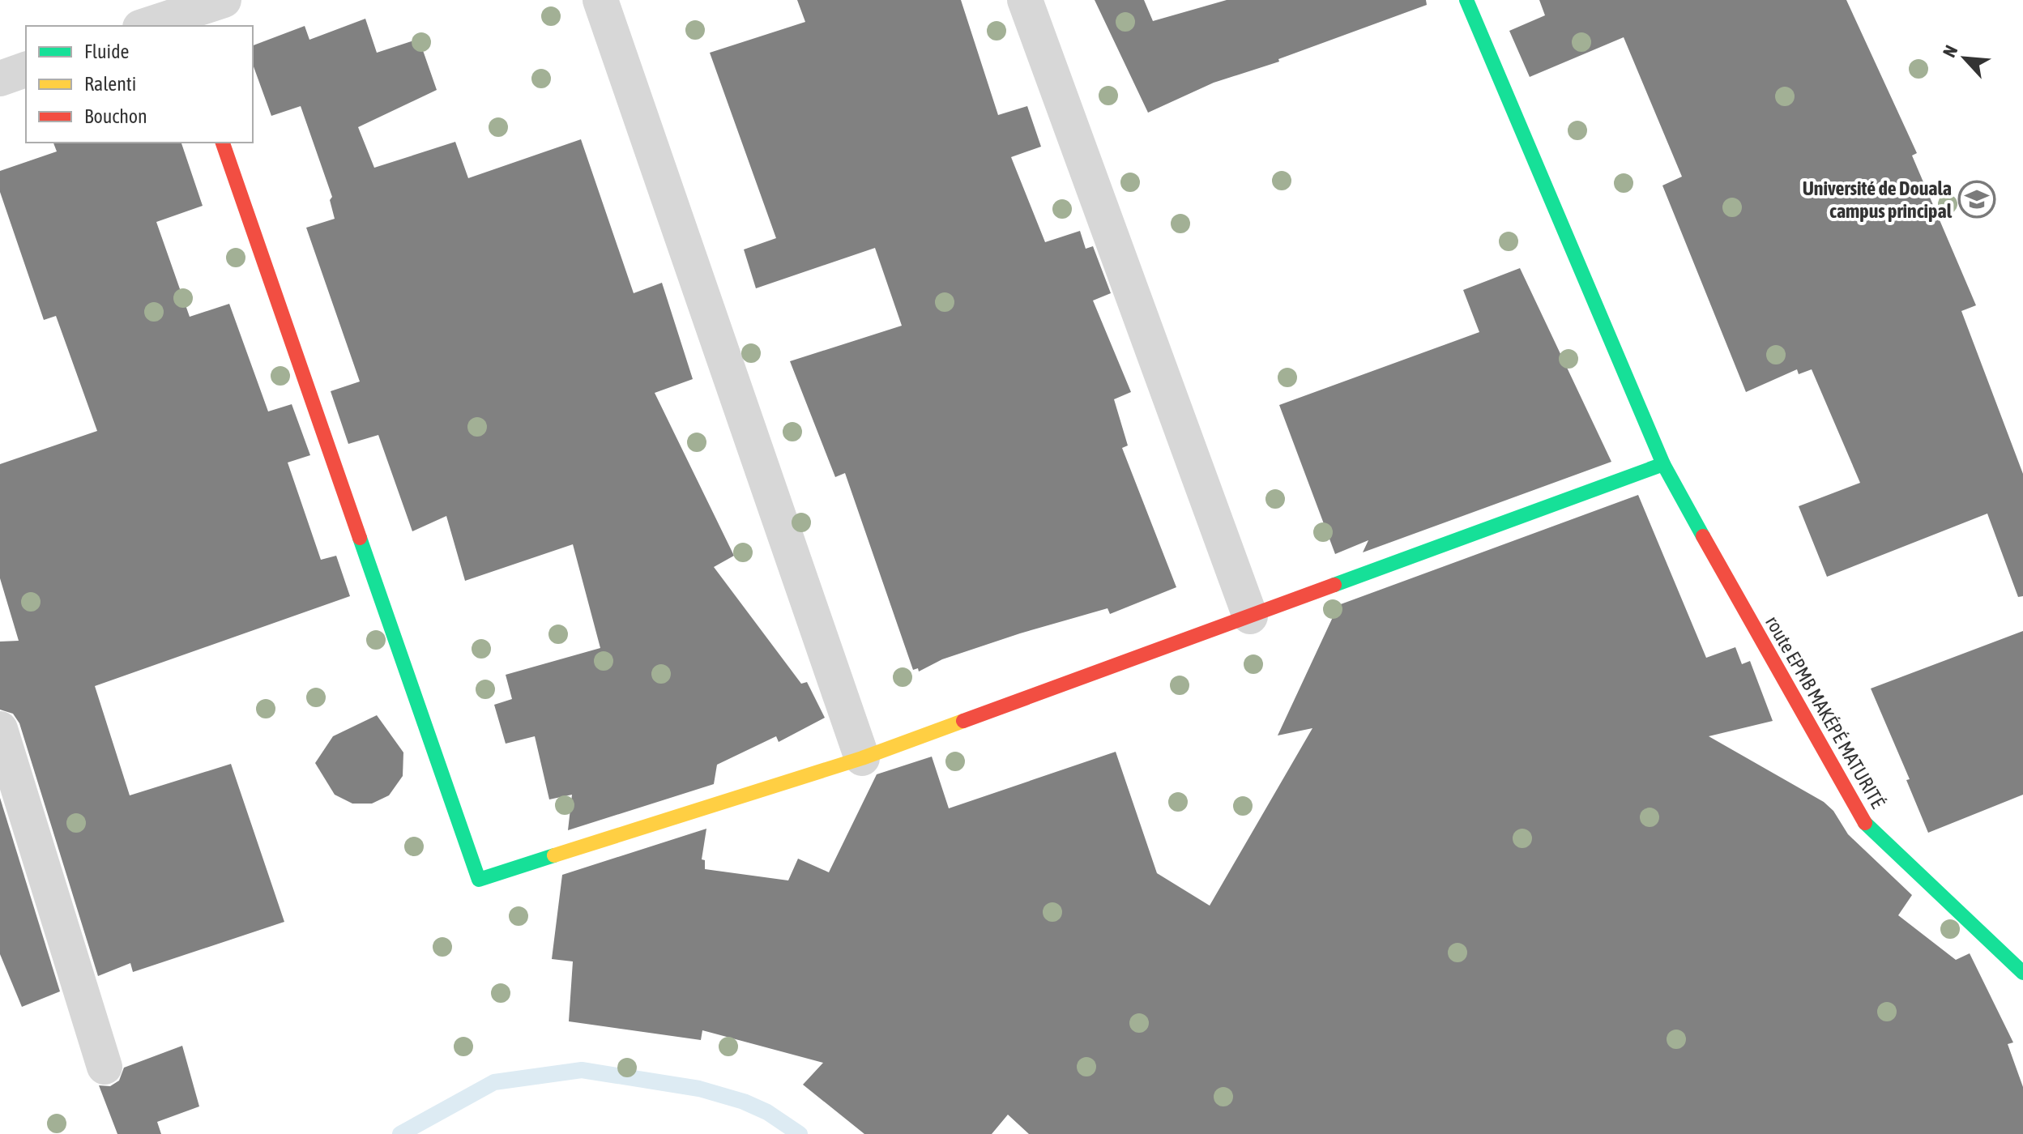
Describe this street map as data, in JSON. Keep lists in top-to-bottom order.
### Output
{
  "streets": {
    "street": ["route EPMB MAKÉPÉ MATURITÉ"]
  },
  "places": {
    "school or university": ["Université de Douala campus principal"]
  },
  "legend": ["Fluide", "Ralenti", "Bouchon"],
  "north": "top left"
}
